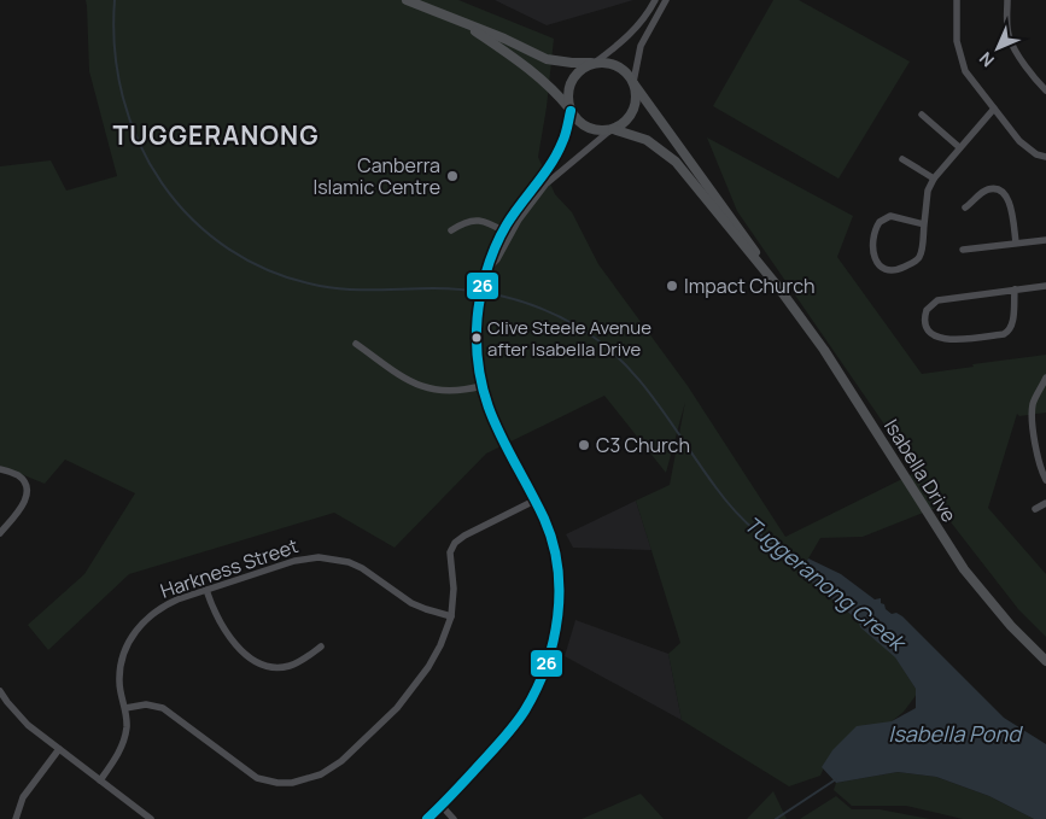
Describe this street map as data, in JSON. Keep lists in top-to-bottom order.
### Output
{
  "streets": {
    "main road": ["Isabella Drive"],
    "street": ["Harkness Street"]
  },
  "districts": ["TUGGERANONG"],
  "water": ["Tuggeranong Creek", "Isabella Pond"],
  "places": [
    "Canberra Islamic Centre",
    "Impact Church",
    "Clive Steele Avenue after Isabella Drive",
    "C3 Church"
  ],
  "lines": ["transit line 26"],
  "north": "bottom left"
}
